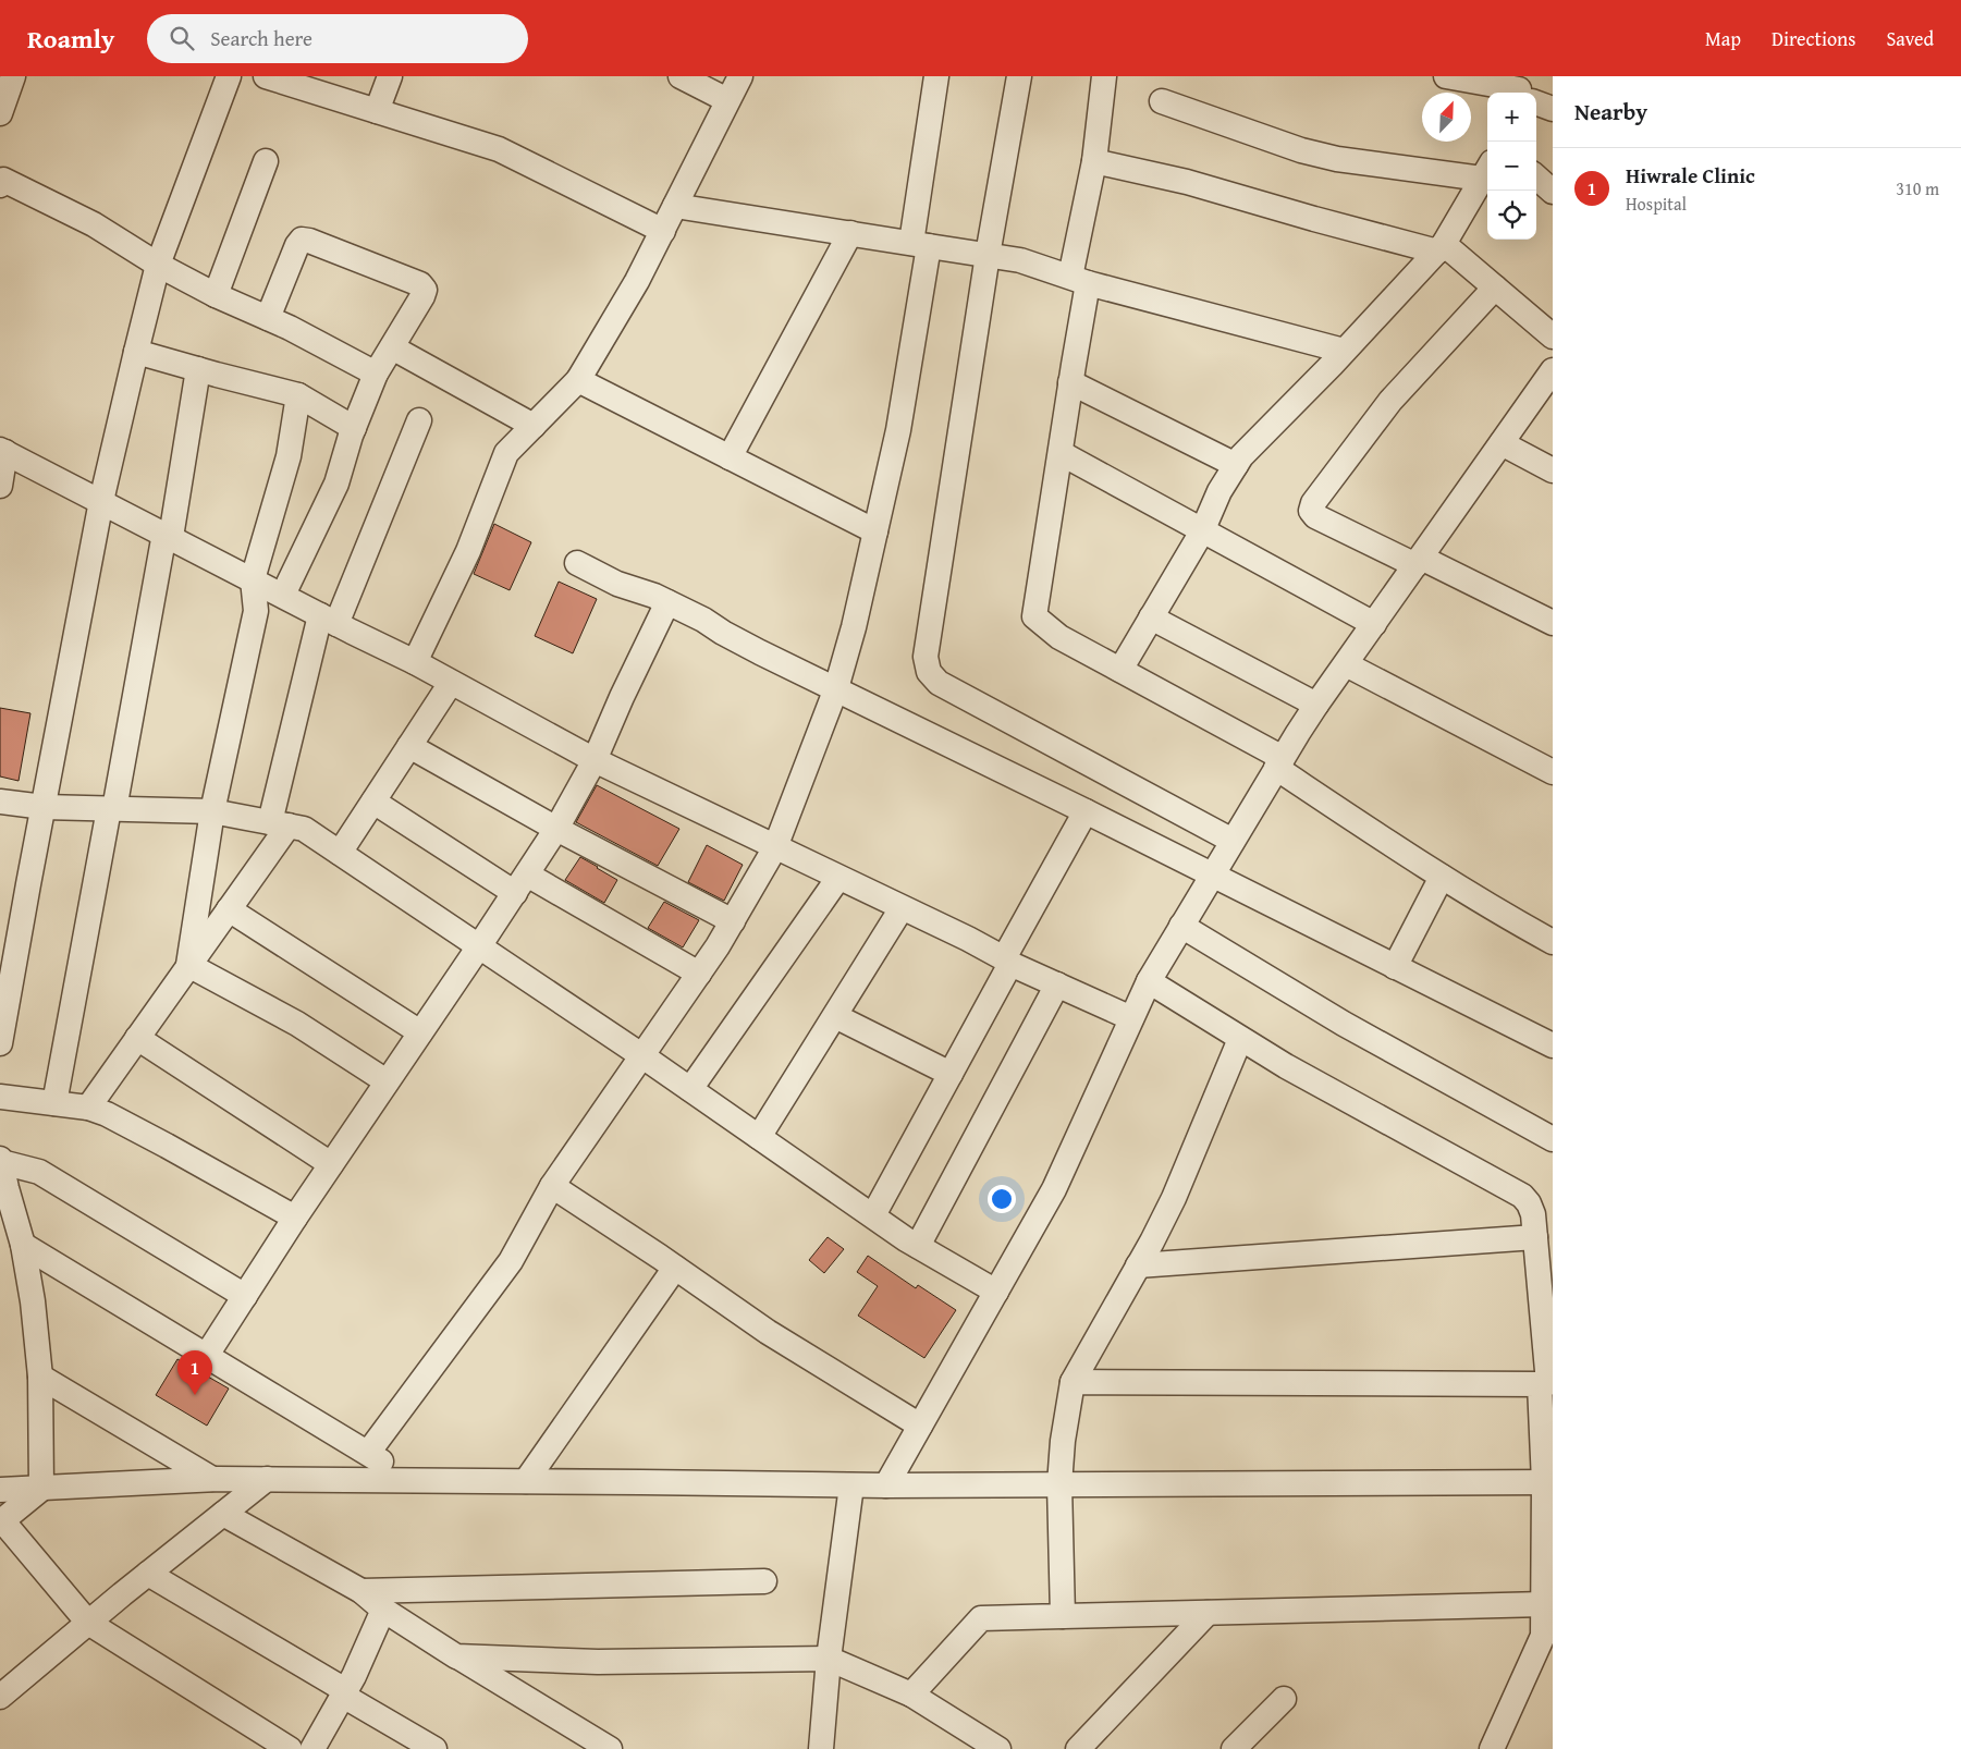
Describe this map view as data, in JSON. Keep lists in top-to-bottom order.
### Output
{
  "north": "top right",
  "page": {
    "header": "Roamly",
    "search": "Search here",
    "nav": ["Map", "Directions", "Saved"],
    "heading": "Nearby",
    "map_buttons": ["+", "−"],
    "list": [
      {
        "mark": "1",
        "name": "Hiwrale Clinic",
        "note": "Hospital",
        "value": "310 m"
      }
    ],
    "pins": "1"
  }
}
